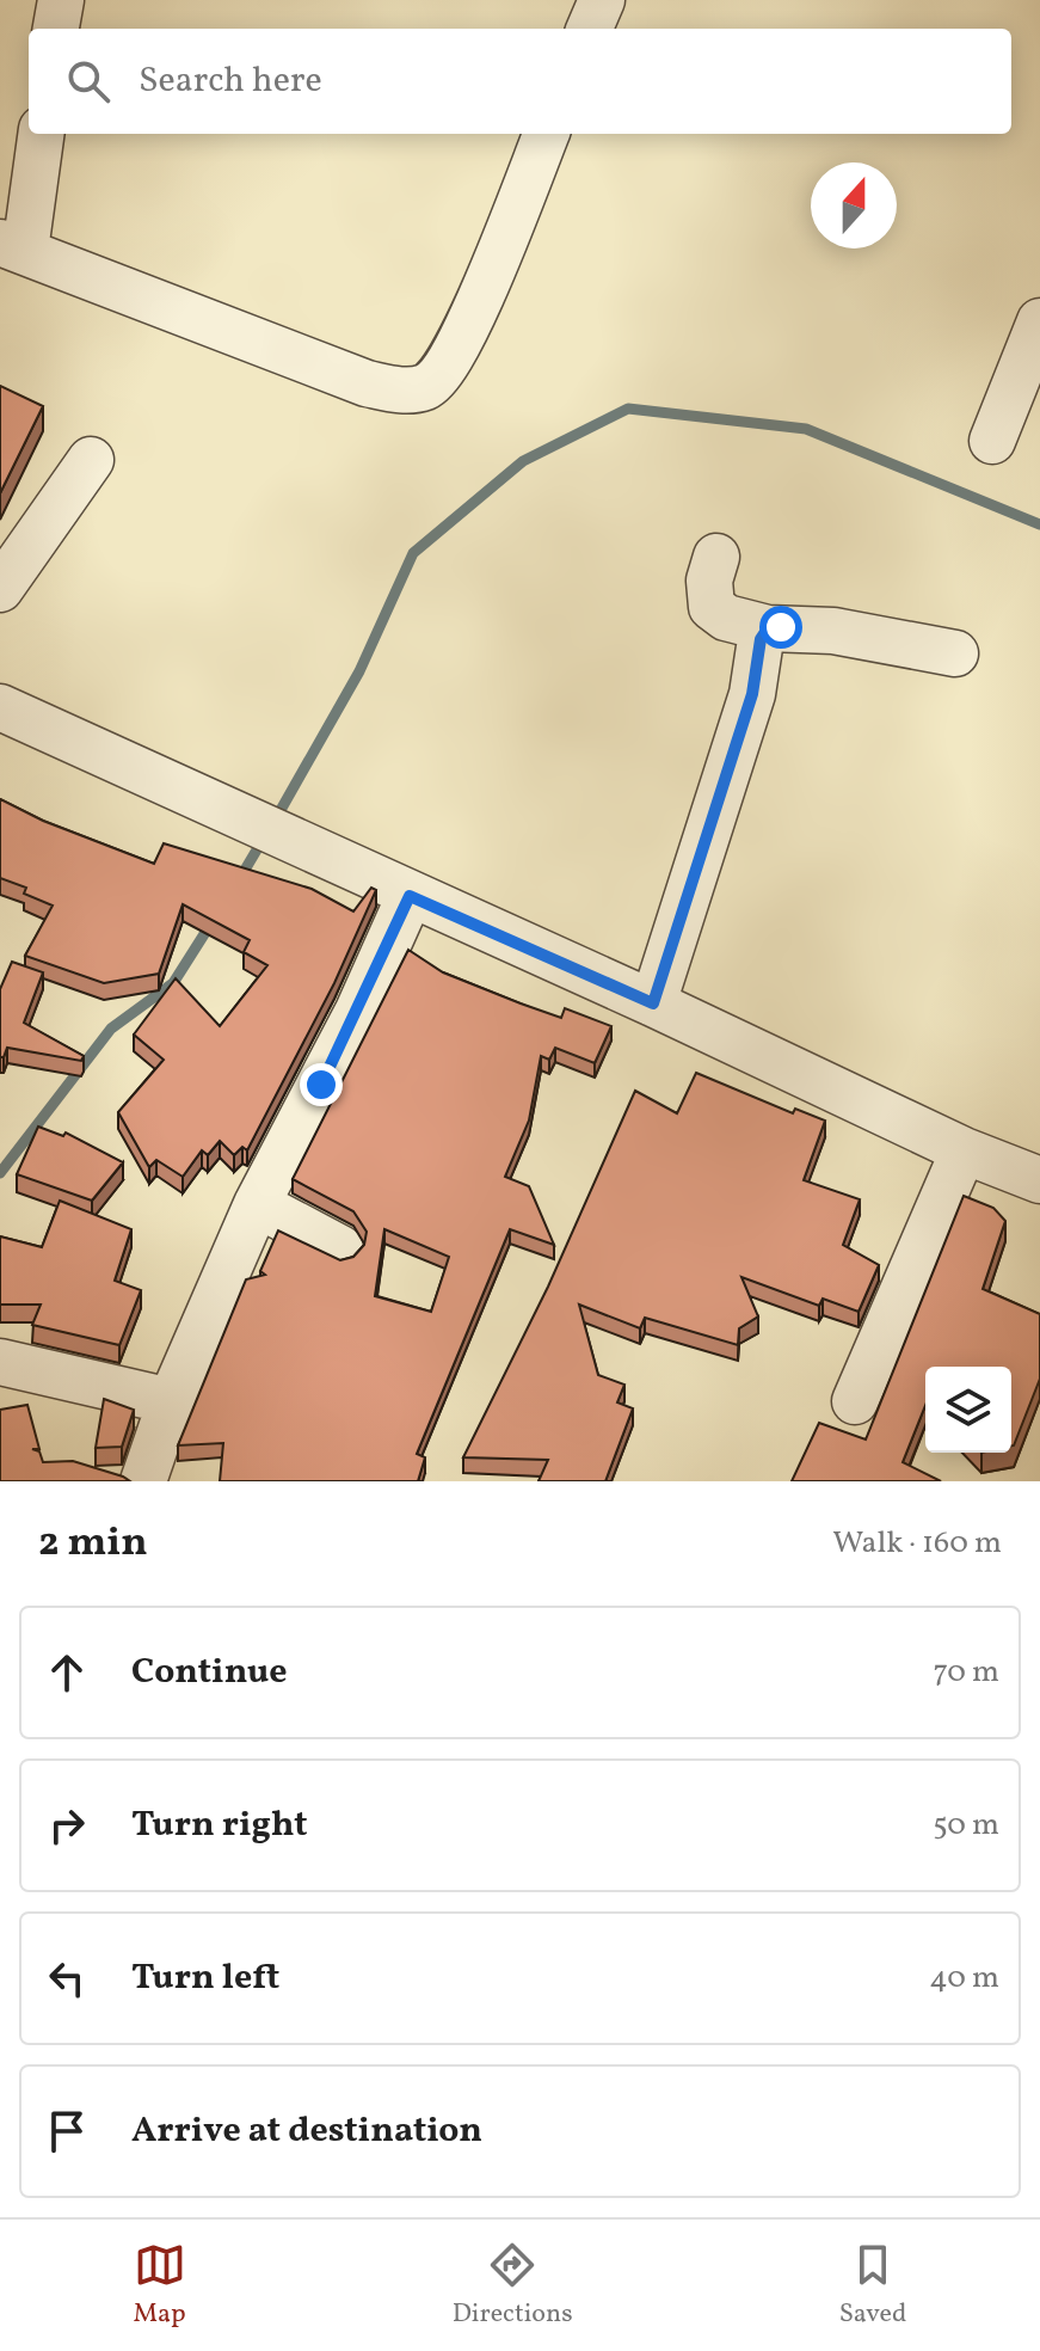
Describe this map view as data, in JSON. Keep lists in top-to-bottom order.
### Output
{
  "north": "top",
  "page": {
    "search": "Search here",
    "heading": ["2 min", "Walk · 160 m"],
    "list": [
      ["Continue", "70 m"],
      ["Turn right", "50 m"],
      ["Turn left", "40 m"],
      "Arrive at destination"
    ],
    "nav": ["Map", "Directions", "Saved"]
  }
}
